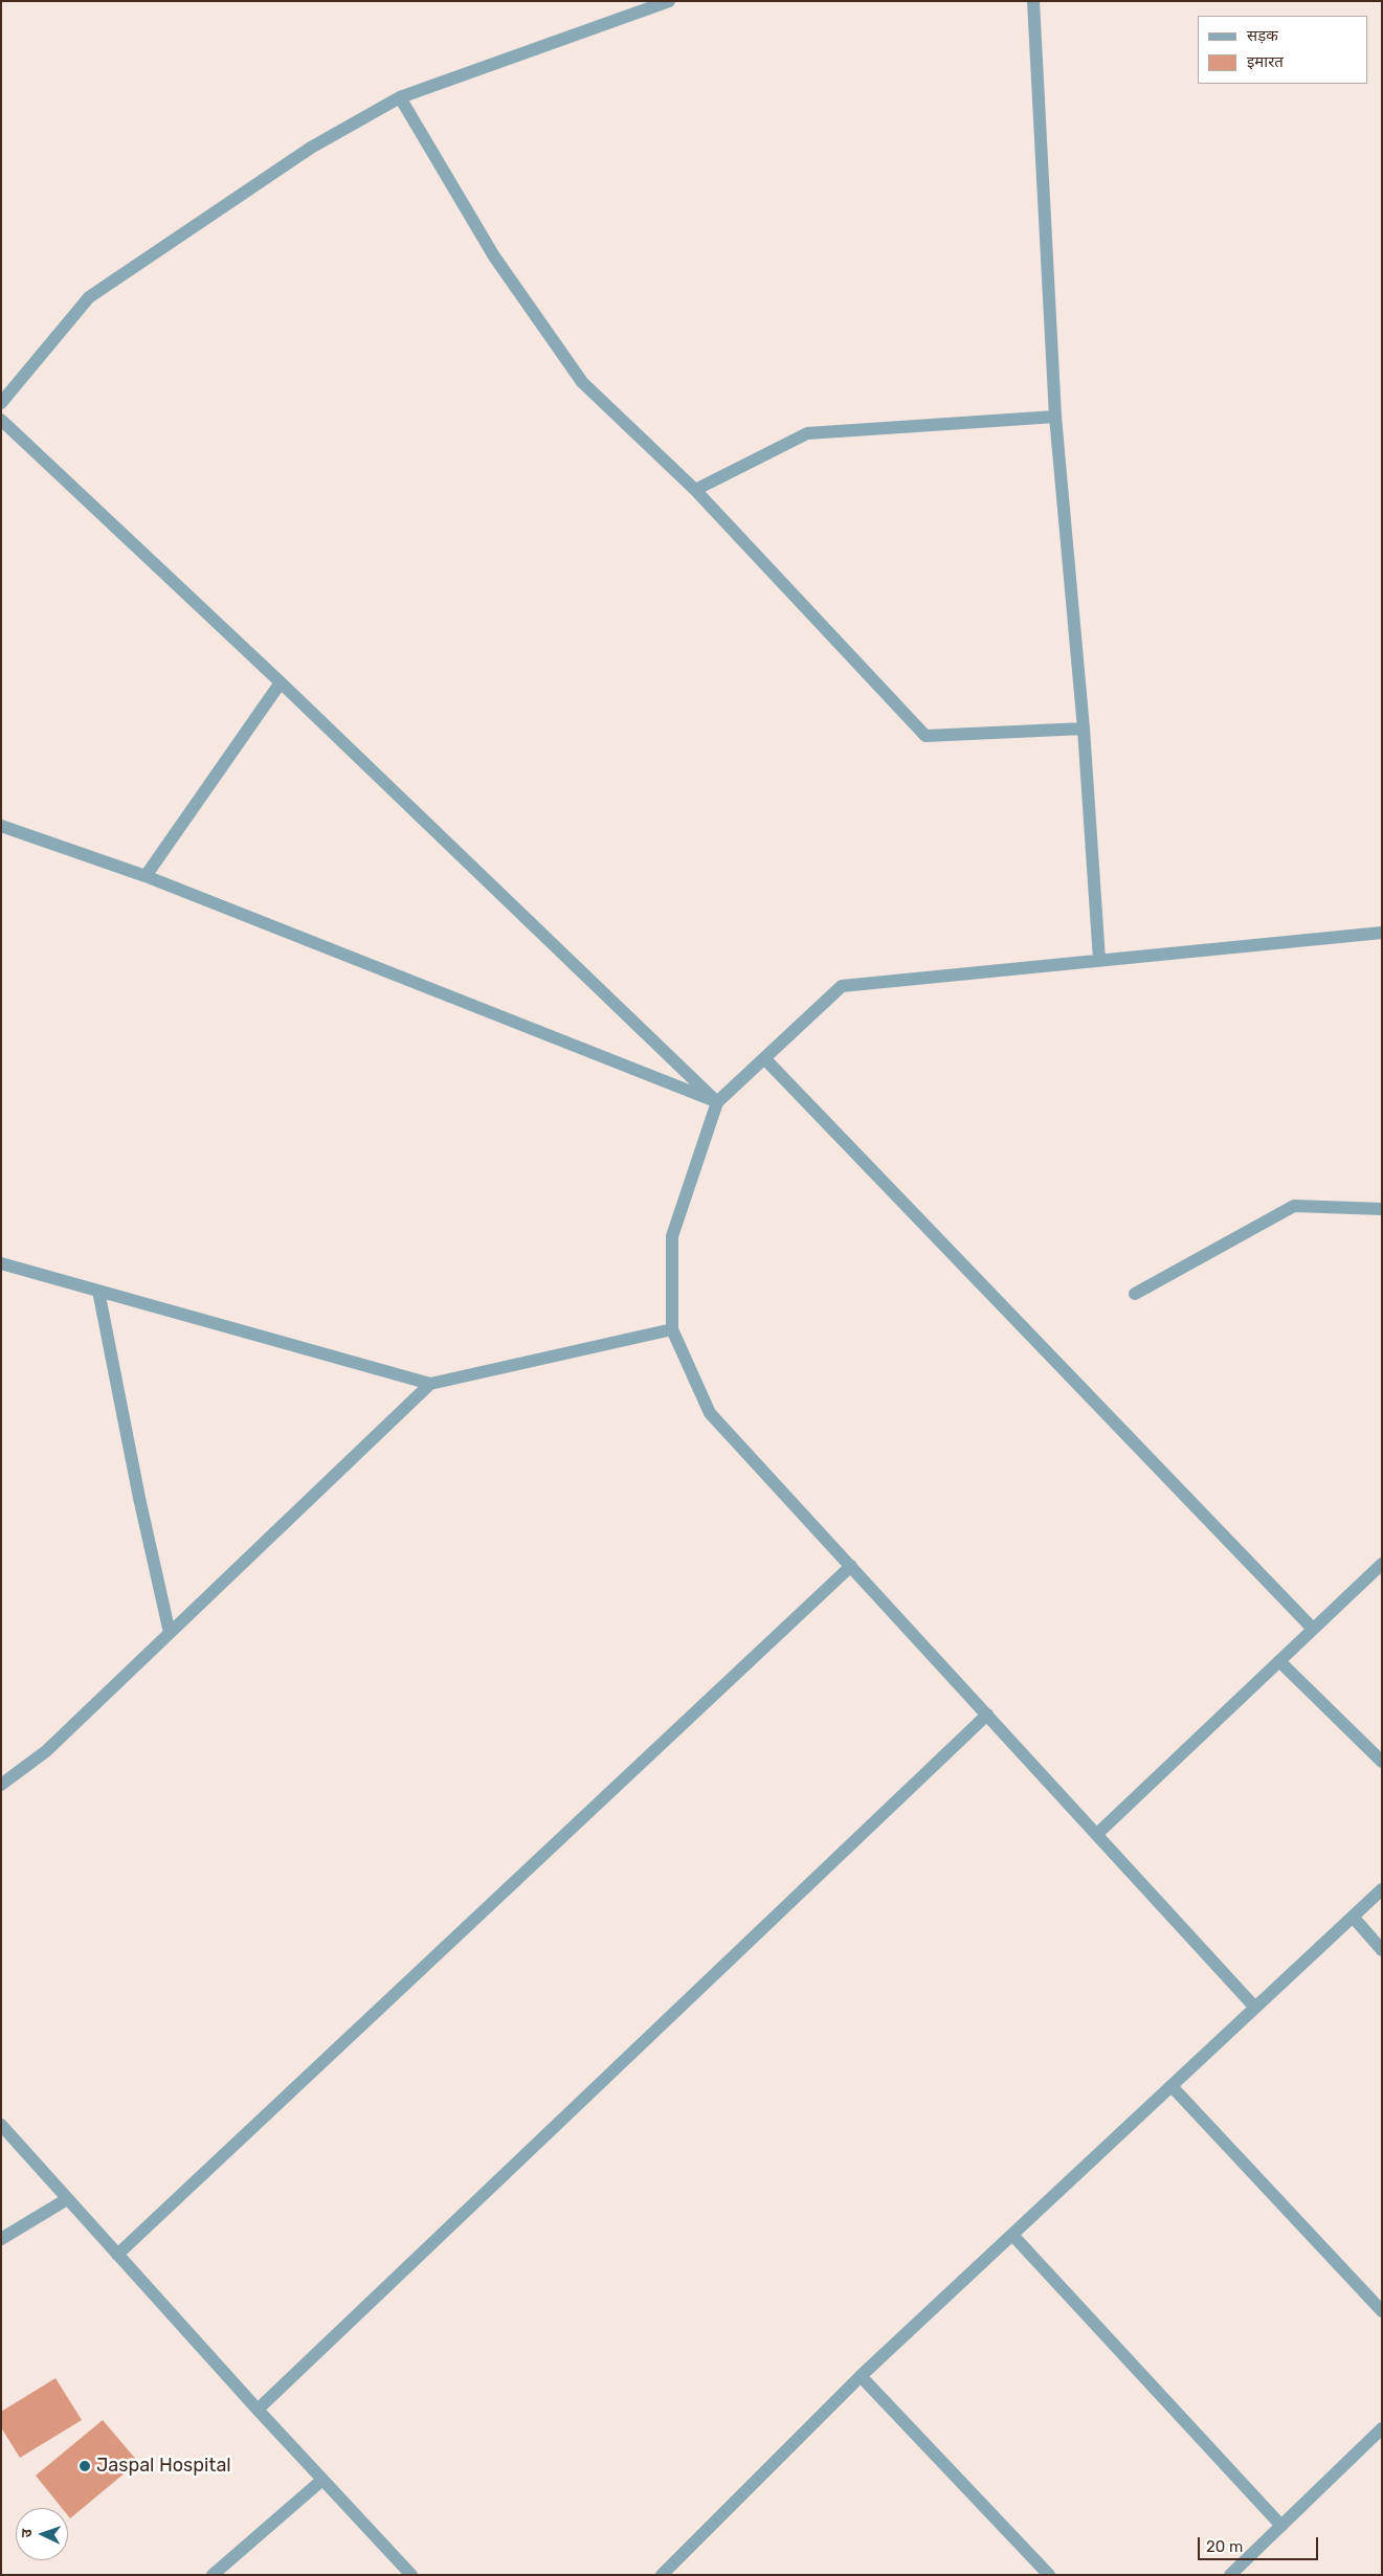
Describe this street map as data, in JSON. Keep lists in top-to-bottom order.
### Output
{
  "places": ["Jaspal Hospital"],
  "legend": ["सड़क", "इमारत"],
  "scale_bar": "20 m",
  "north": "left"
}
